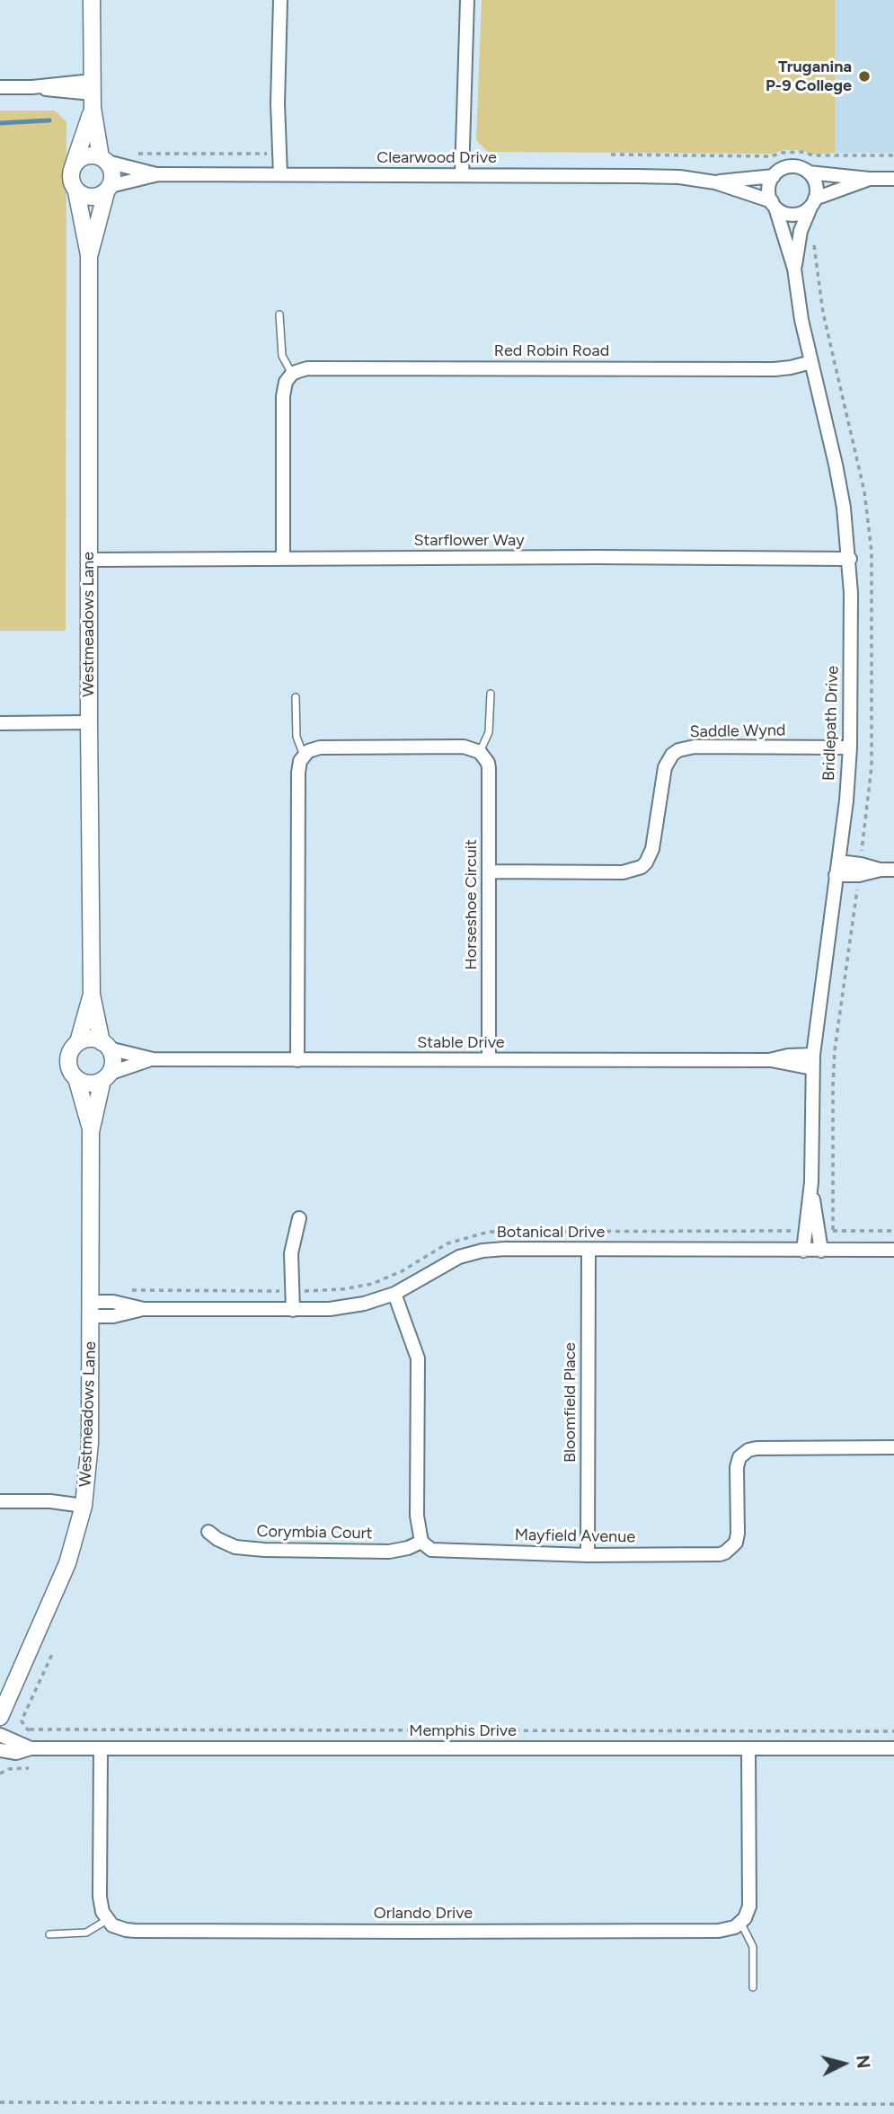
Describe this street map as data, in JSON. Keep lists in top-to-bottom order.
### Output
{
  "streets": {
    "street": [
      "Clearwood Drive",
      "Red Robin Road",
      "Starflower Way",
      "Westmeadows Lane",
      "Bridlepath Drive",
      "Saddle Wynd",
      "Horseshoe Circuit",
      "Stable Drive",
      "Botanical Drive",
      "Bloomfield Place",
      "Corymbia Court",
      "Mayfield Avenue",
      "Memphis Drive",
      "Orlando Drive"
    ]
  },
  "crossings": [
    ["Clearwood Drive", "Westmeadows Lane"],
    ["Clearwood Drive", "Bridlepath Drive"],
    ["Red Robin Road", "Bridlepath Drive"],
    ["Starflower Way", "Westmeadows Lane"],
    ["Starflower Way", "Bridlepath Drive"],
    ["Westmeadows Lane", "Stable Drive"],
    ["Westmeadows Lane", "Botanical Drive"],
    ["Bridlepath Drive", "Saddle Wynd"],
    ["Bridlepath Drive", "Stable Drive"],
    ["Bridlepath Drive", "Botanical Drive"],
    ["Saddle Wynd", "Horseshoe Circuit"],
    ["Horseshoe Circuit", "Stable Drive"],
    ["Botanical Drive", "Bloomfield Place"],
    ["Bloomfield Place", "Mayfield Avenue"],
    ["Corymbia Court", "Mayfield Avenue"]
  ],
  "places": ["Truganina P-9 College"],
  "north": "right"
}
